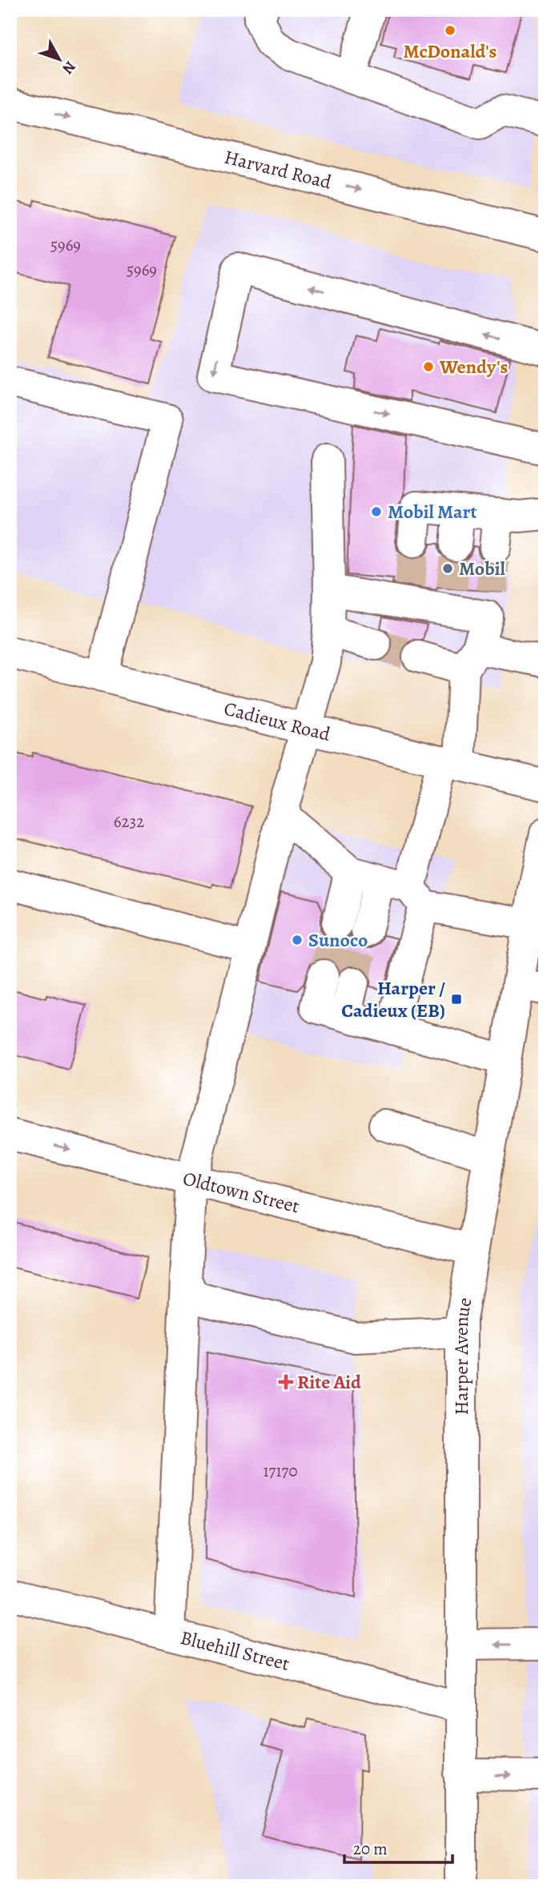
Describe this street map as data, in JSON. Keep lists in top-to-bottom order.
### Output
{
  "streets": {
    "street": [
      "Harvard Road",
      "Cadieux Road",
      "Oldtown Street",
      "Harper Avenue",
      "Bluehill Street"
    ]
  },
  "crossings": [
    ["Oldtown Street", "Harper Avenue"],
    ["Harper Avenue", "Bluehill Street"]
  ],
  "places": {
    "other": [
      "McDonald's",
      "Wendy's",
      "Mobil Mart",
      "Mobil",
      "Sunoco"
    ],
    "transit": ["Harper / Cadieux (EB)"],
    "health": ["Rite Aid"]
  },
  "house_numbers": [
    "5969",
    "5969",
    "6232",
    "17170"
  ],
  "scale_bar": "20 m",
  "north": "bottom right"
}
